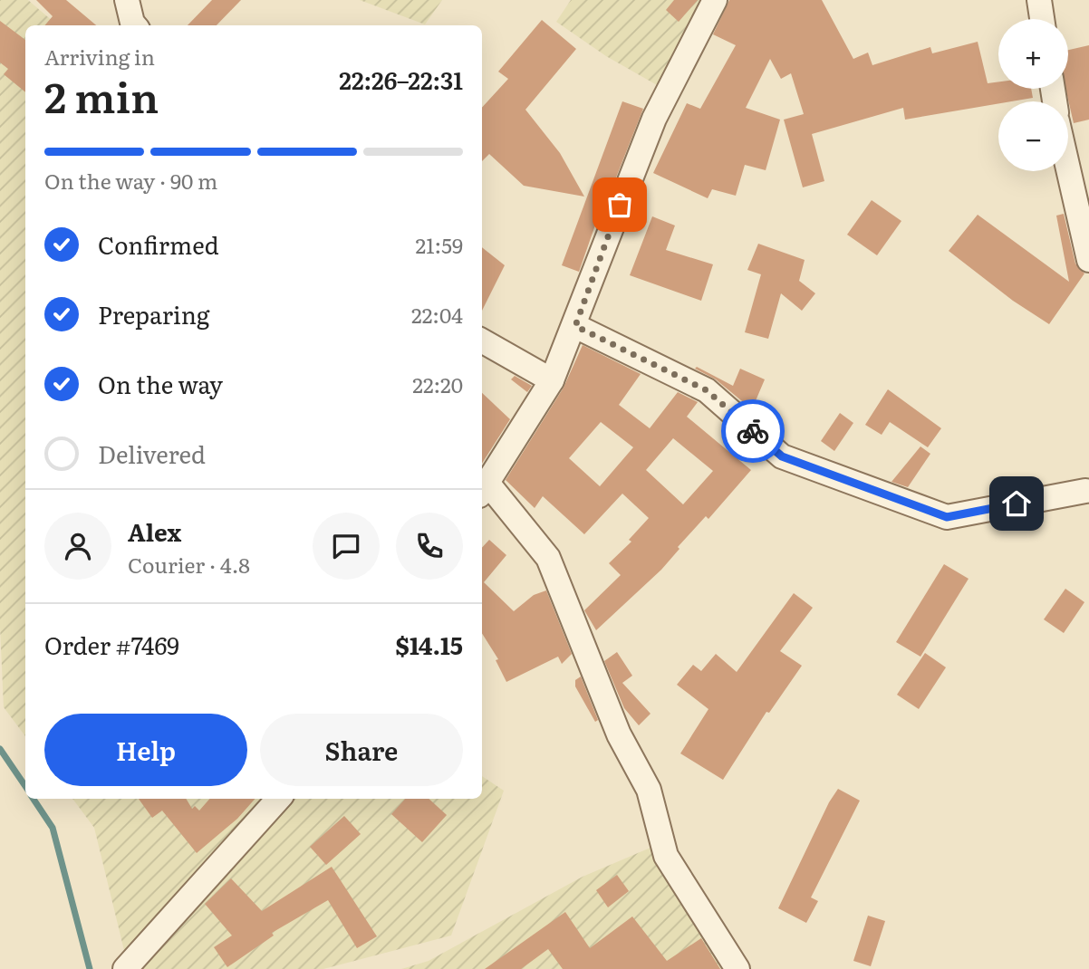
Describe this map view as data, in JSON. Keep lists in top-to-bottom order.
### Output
{
  "page": {
    "map_buttons": ["+", "−"],
    "heading": ["2 min", "Arriving in", "22:26–22:31"],
    "panel": [
      "Alex",
      "Courier · 4.8",
      "Order #7469",
      "$14.15"
    ],
    "bar": "On the way · 90 m",
    "list": [
      ["Confirmed", "21:59"],
      ["Preparing", "22:04"],
      ["On the way", "22:20"],
      "Delivered"
    ],
    "buttons": ["Help", "Share"]
  }
}
